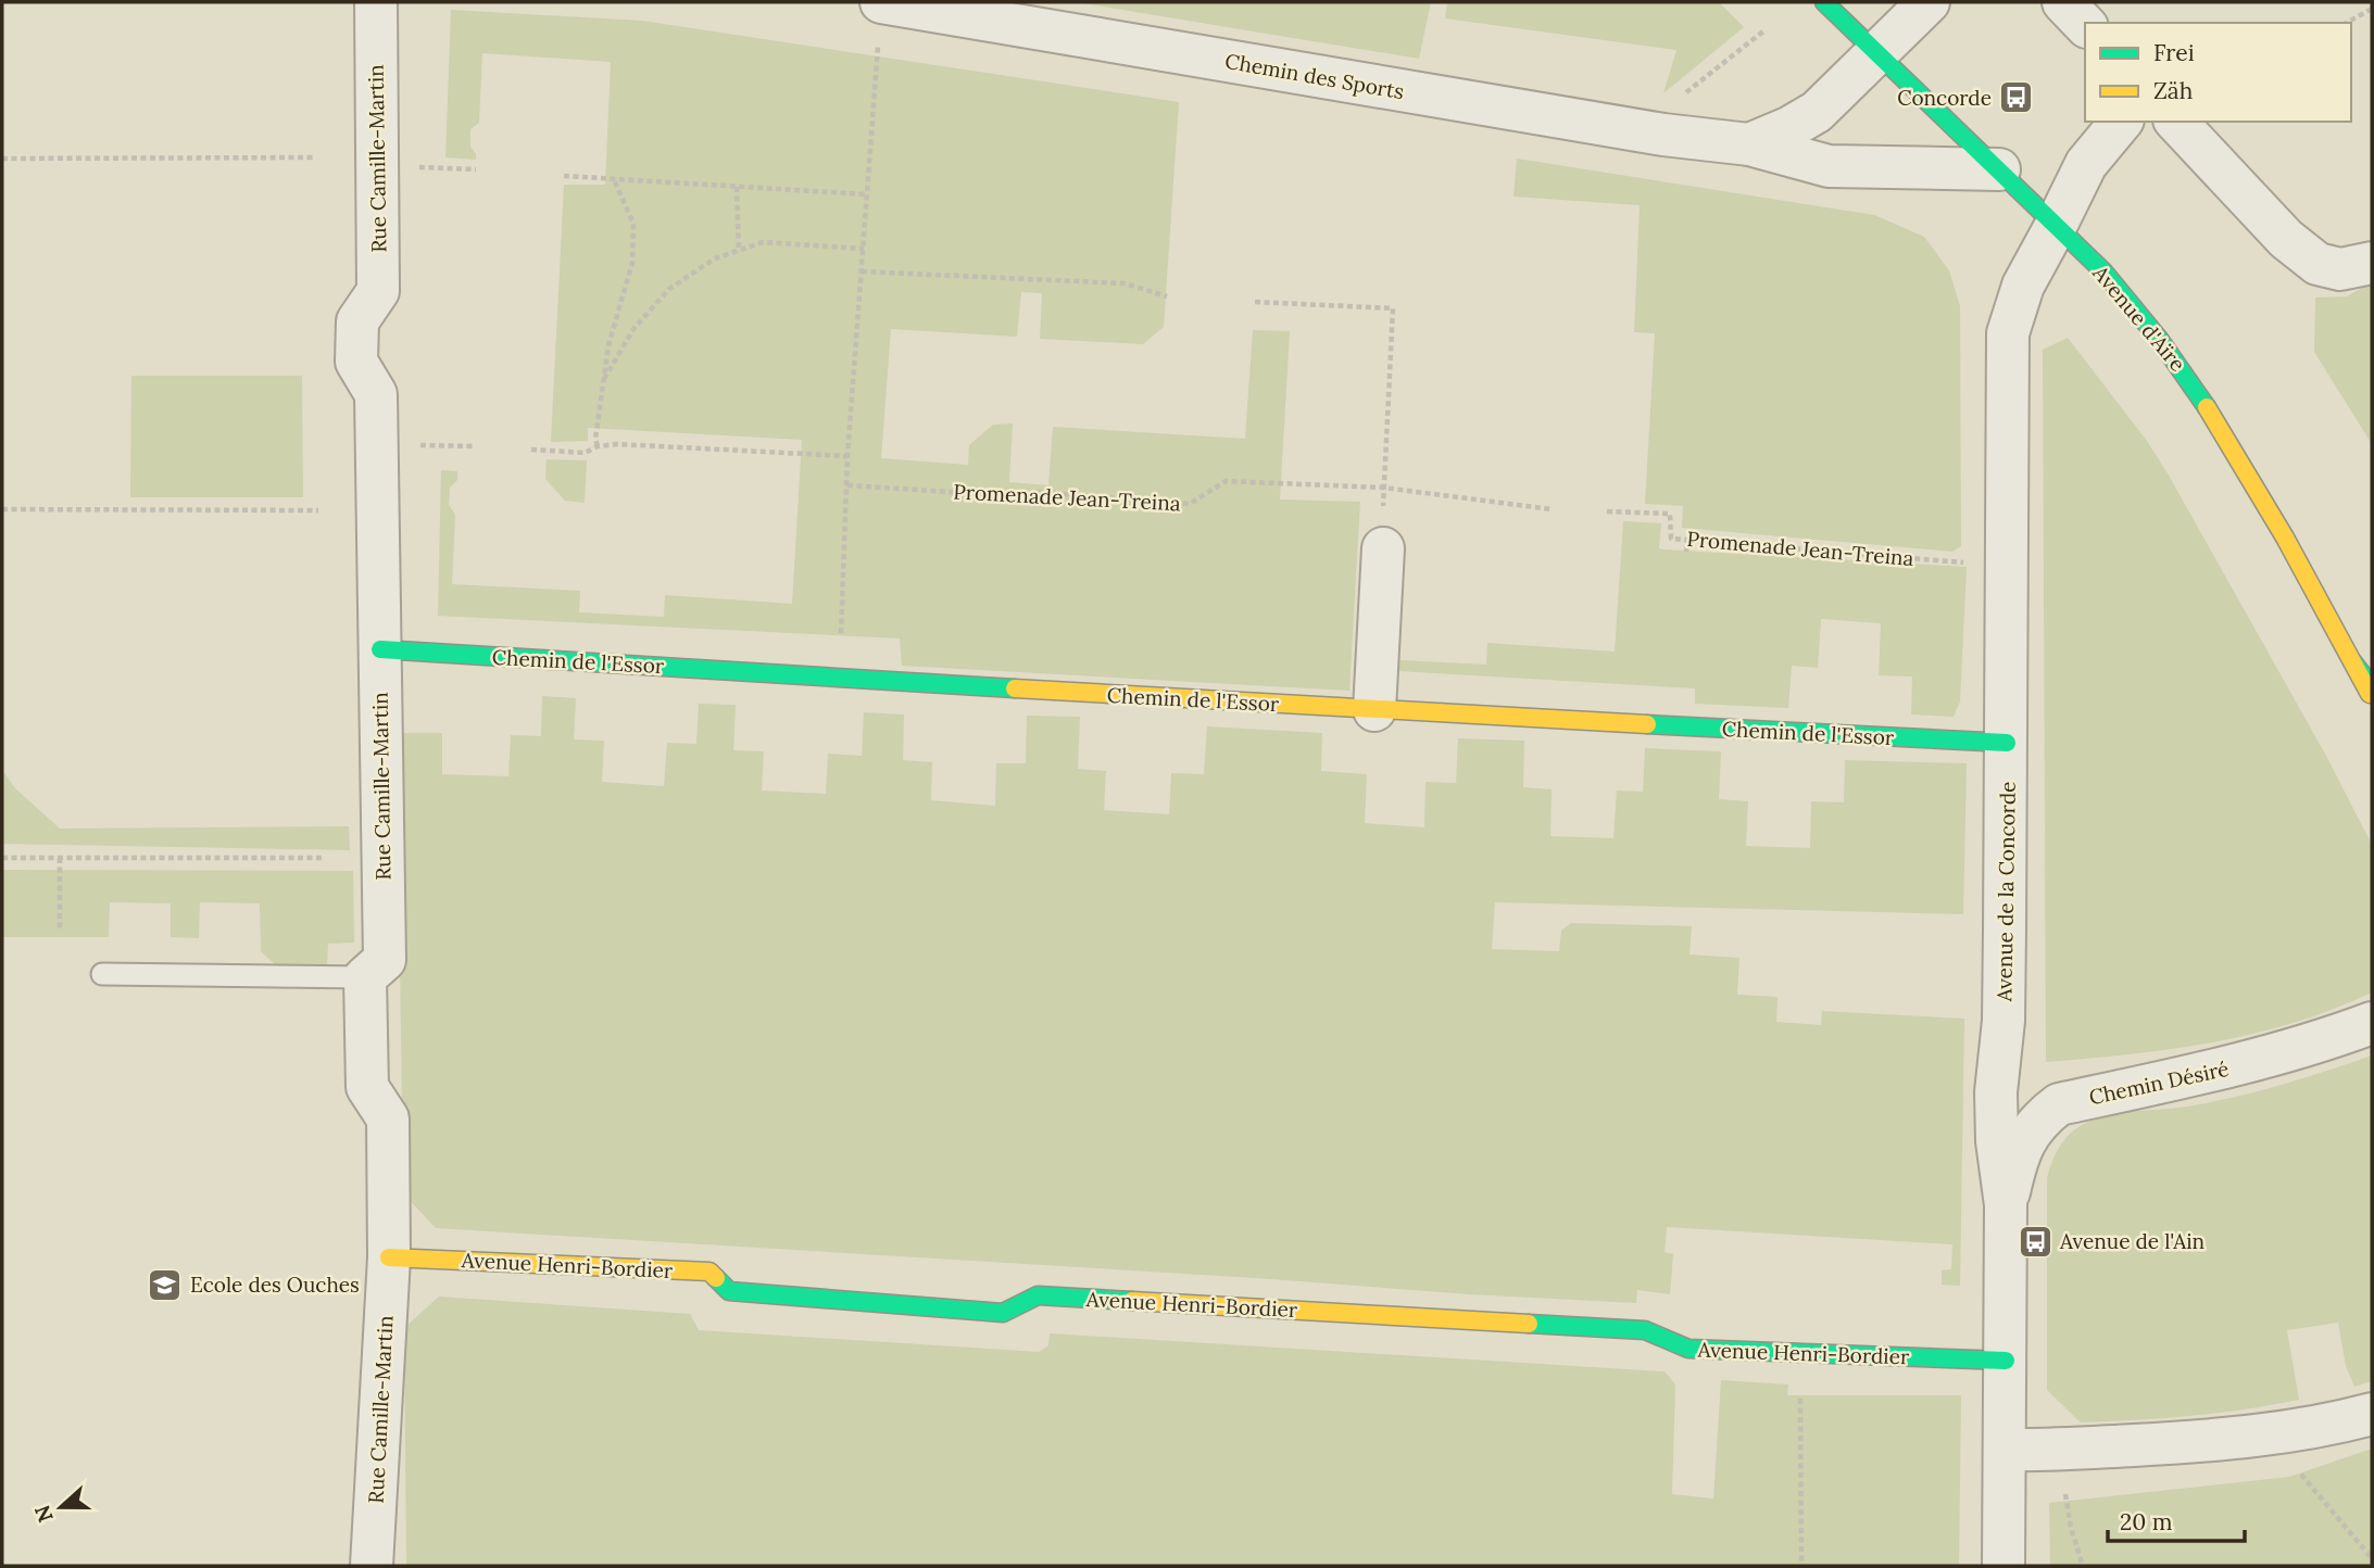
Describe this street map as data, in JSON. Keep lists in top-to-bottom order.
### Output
{
  "streets": {
    "street": [
      "Chemin des Sports",
      "Rue Camille-Martin",
      "Avenue d'Aïre",
      "Chemin de l'Essor",
      "Avenue de la Concorde",
      "Chemin Désiré",
      "Avenue Henri-Bordier"
    ],
    "path": ["Promenade Jean-Treina"]
  },
  "crossings": [
    ["Chemin des Sports", "Avenue d'Aïre"],
    ["Rue Camille-Martin", "Chemin de l'Essor"],
    ["Rue Camille-Martin", "Avenue Henri-Bordier"],
    ["Avenue d'Aïre", "Avenue de la Concorde"],
    ["Chemin de l'Essor", "Avenue de la Concorde"],
    ["Avenue de la Concorde", "Chemin Désiré"],
    ["Avenue de la Concorde", "Avenue Henri-Bordier"]
  ],
  "places": {
    "bus stop": ["Concorde", "Avenue de l'Ain"],
    "school or university": ["Ecole des Ouches"]
  },
  "legend": ["Frei", "Zäh"],
  "scale_bar": "20 m",
  "north": "left"
}
